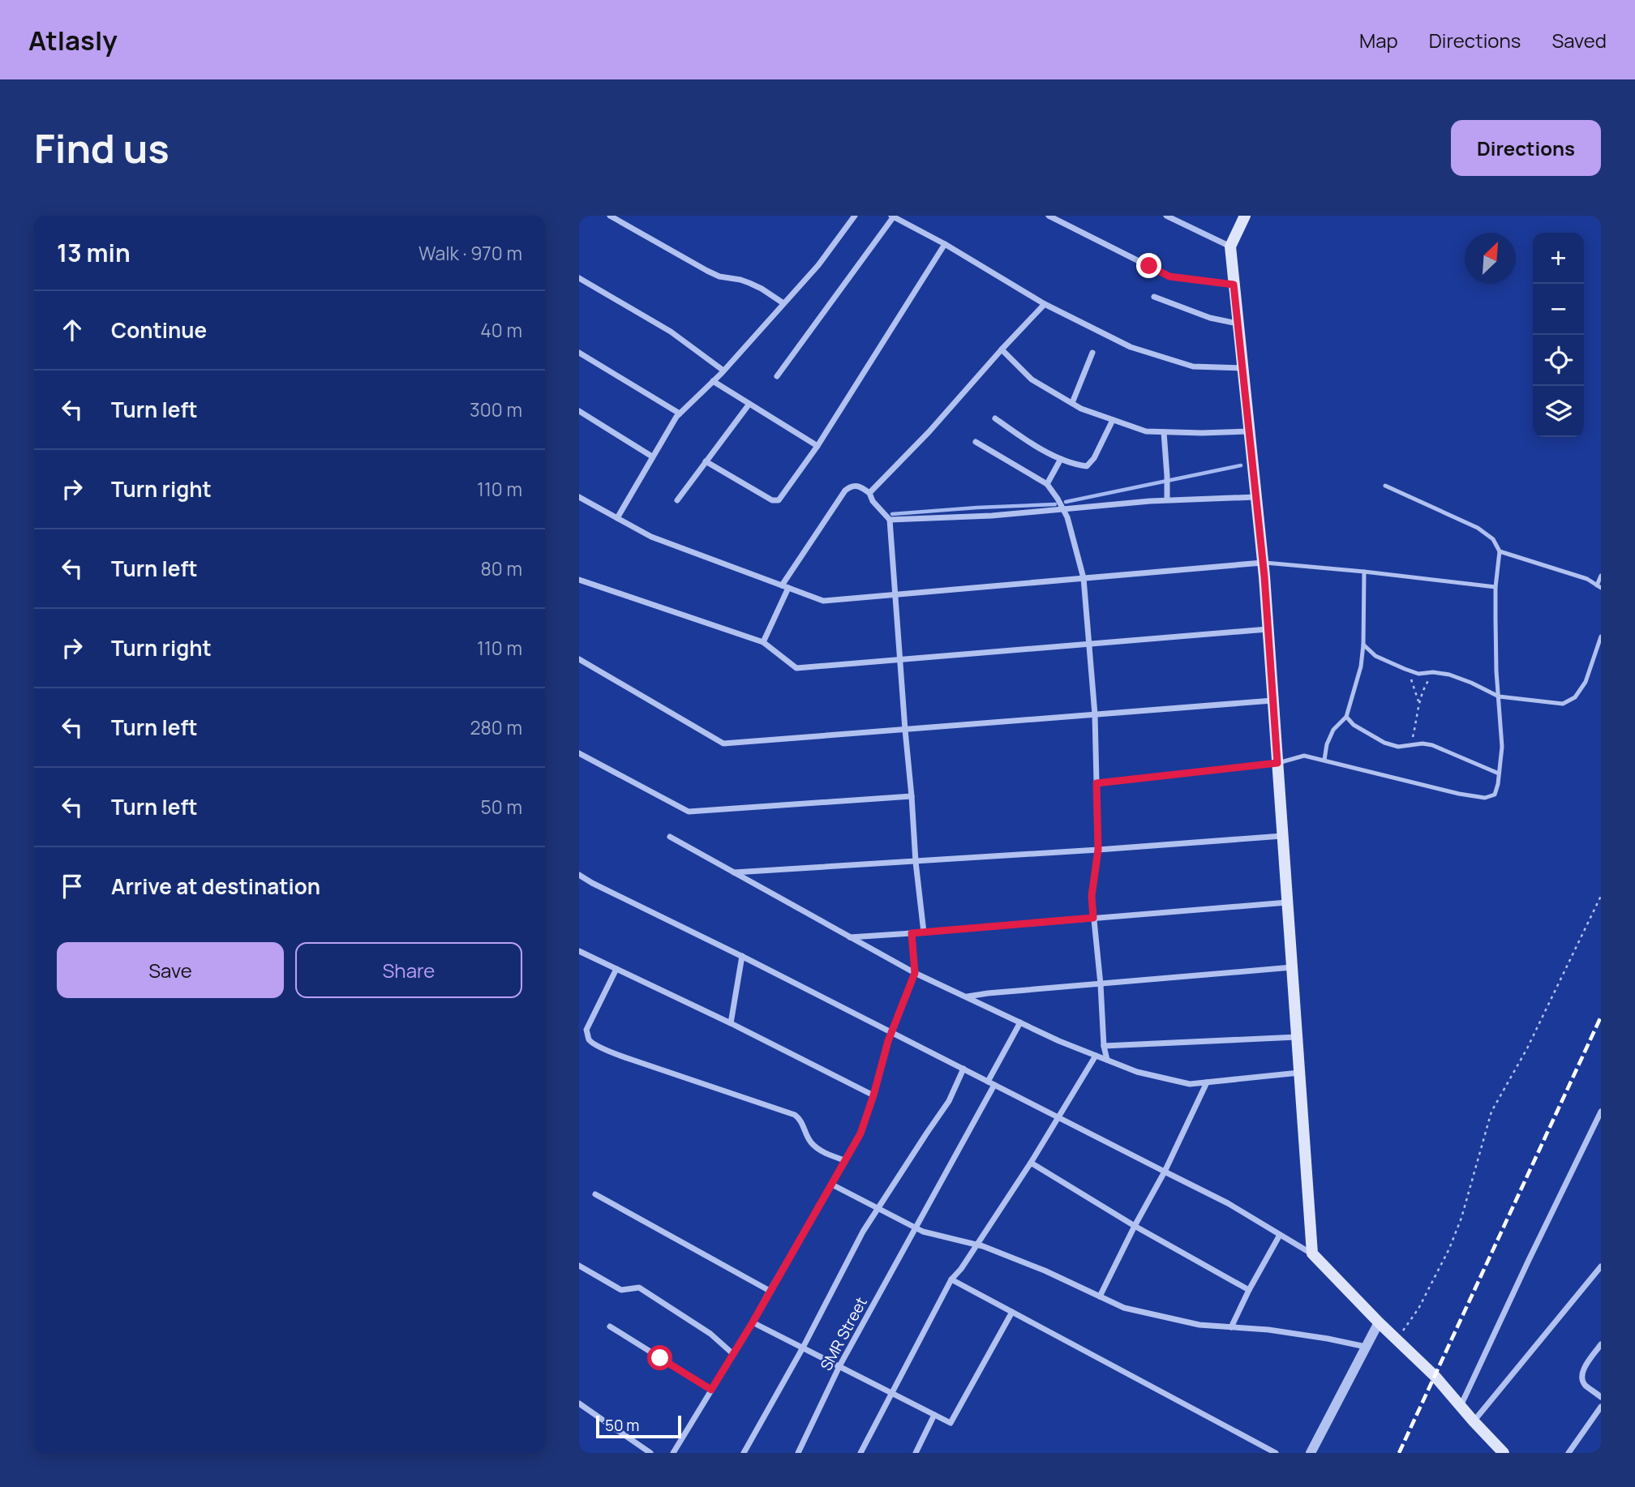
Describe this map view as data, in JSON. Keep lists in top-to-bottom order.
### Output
{
  "streets": {
    "street": ["SMR Street"]
  },
  "scale_bar": "50 m",
  "north": "top right",
  "page": {
    "header": "Atlasly",
    "nav": ["Map", "Directions", "Saved"],
    "buttons": [
      "Directions",
      ["Save", "Share"]
    ],
    "title": "Find us",
    "heading": ["13 min", "Walk · 970 m"],
    "map_buttons": ["+", "−"],
    "list": [
      ["Continue", "40 m"],
      ["Turn left", "300 m"],
      ["Turn right", "110 m"],
      ["Turn left", "80 m"],
      ["Turn right", "110 m"],
      ["Turn left", "280 m"],
      ["Turn left", "50 m"],
      "Arrive at destination"
    ],
    "scale": "50 m"
  }
}
